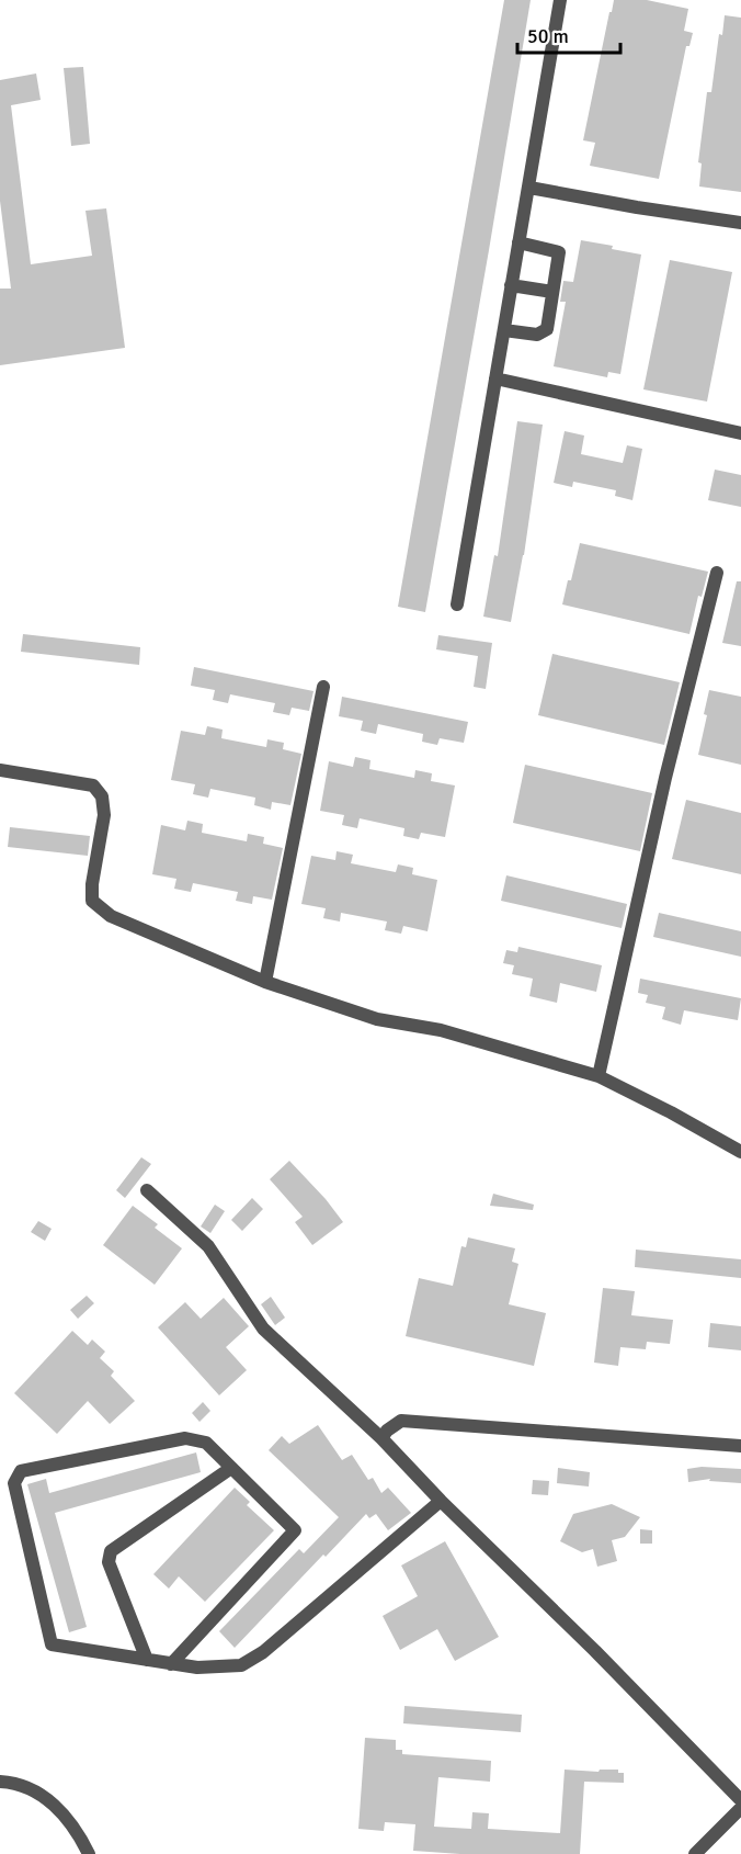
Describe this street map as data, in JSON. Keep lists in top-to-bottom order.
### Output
{
  "scale_bar": "50 m"
}
